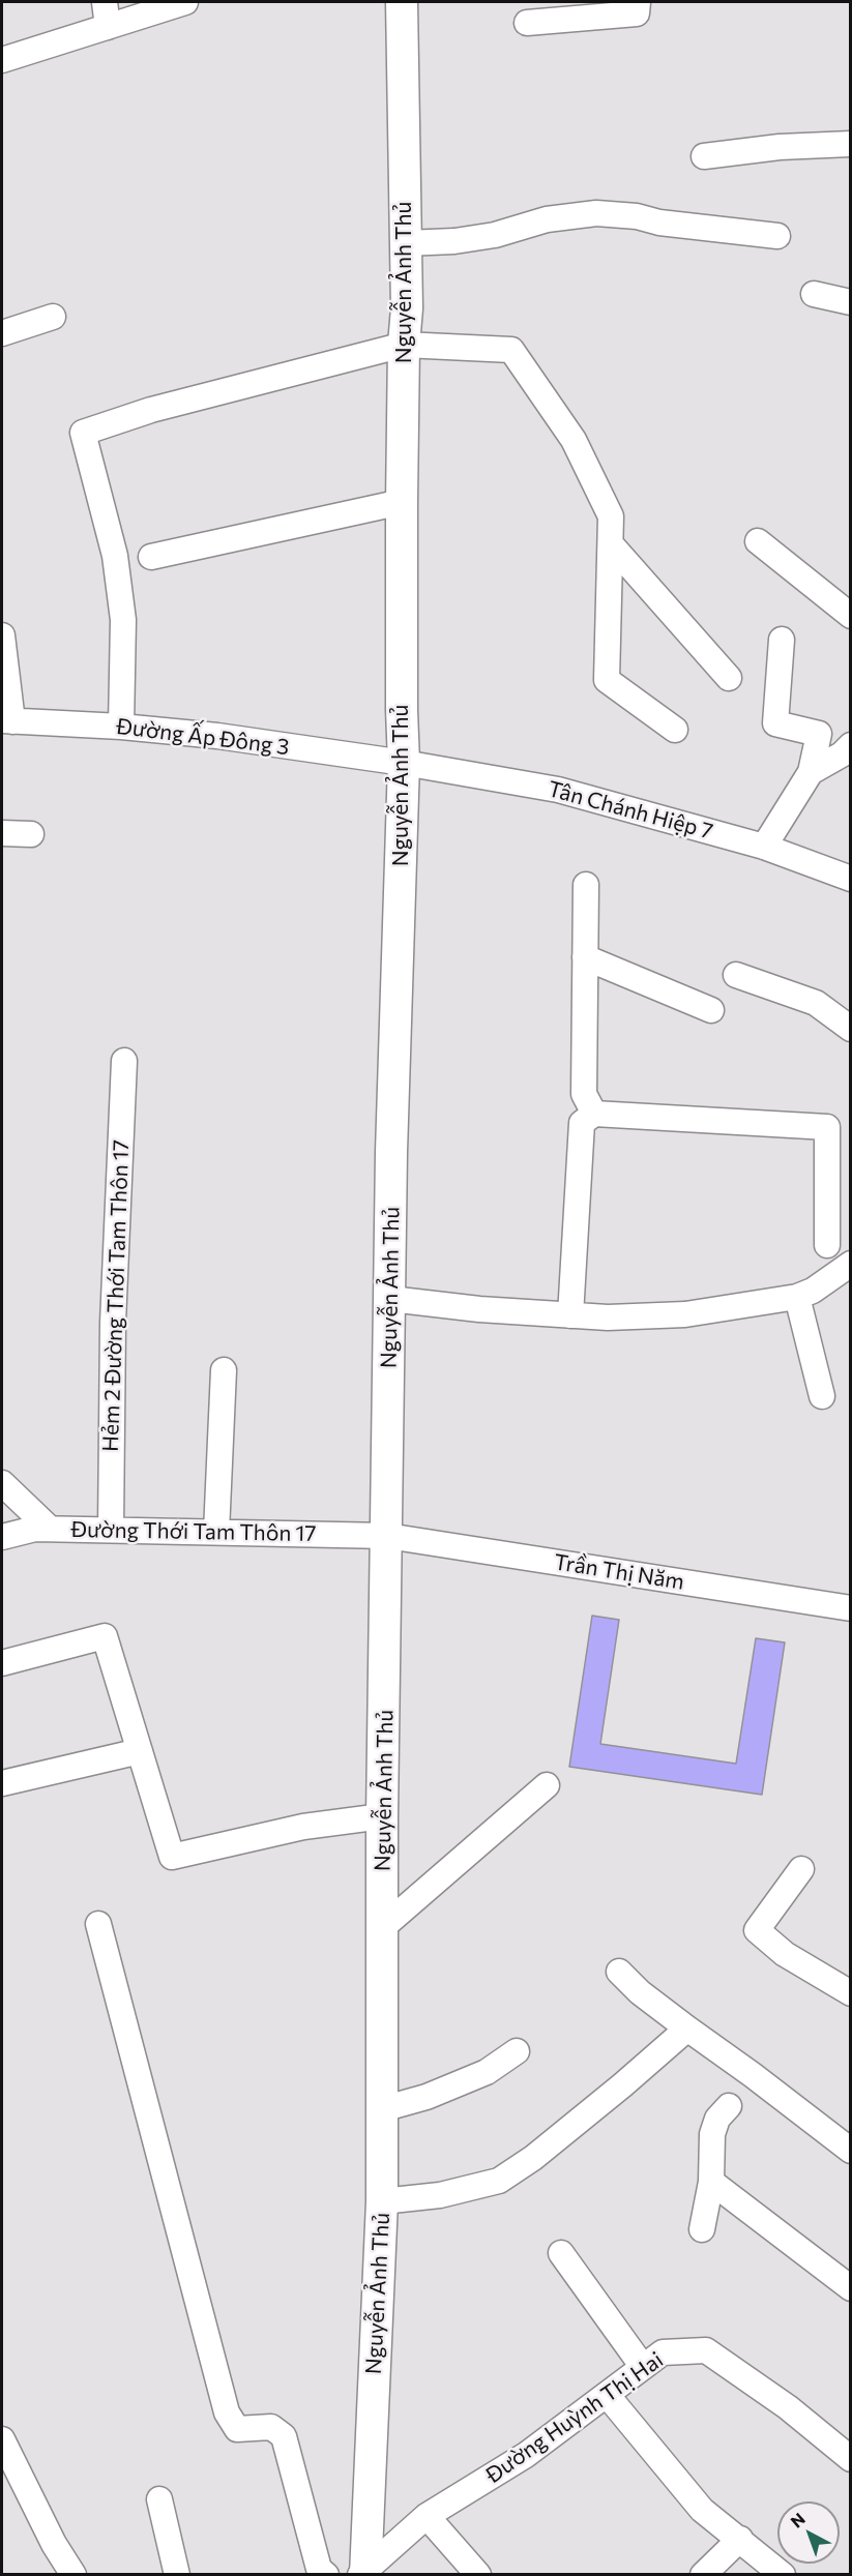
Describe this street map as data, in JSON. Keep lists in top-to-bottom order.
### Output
{
  "streets": {
    "main road": ["Nguyễn Ảnh Thủ"],
    "street": [
      "Đường Ấp Đông 3",
      "Tân Chánh Hiệp 7",
      "Hẻm 2 Đường Thới Tam Thôn 17",
      "Đường Thới Tam Thôn 17",
      "Trần Thị Năm",
      "Đường Huỳnh Thị Hai"
    ]
  },
  "crossings": [
    ["Nguyễn Ảnh Thủ", "Đường Ấp Đông 3"],
    ["Nguyễn Ảnh Thủ", "Tân Chánh Hiệp 7"],
    ["Nguyễn Ảnh Thủ", "Đường Thới Tam Thôn 17"],
    ["Nguyễn Ảnh Thủ", "Trần Thị Năm"],
    ["Nguyễn Ảnh Thủ", "Đường Huỳnh Thị Hai"],
    ["Đường Ấp Đông 3", "Tân Chánh Hiệp 7"],
    ["Hẻm 2 Đường Thới Tam Thôn 17", "Đường Thới Tam Thôn 17"],
    ["Đường Thới Tam Thôn 17", "Trần Thị Năm"]
  ],
  "north": "top left"
}
